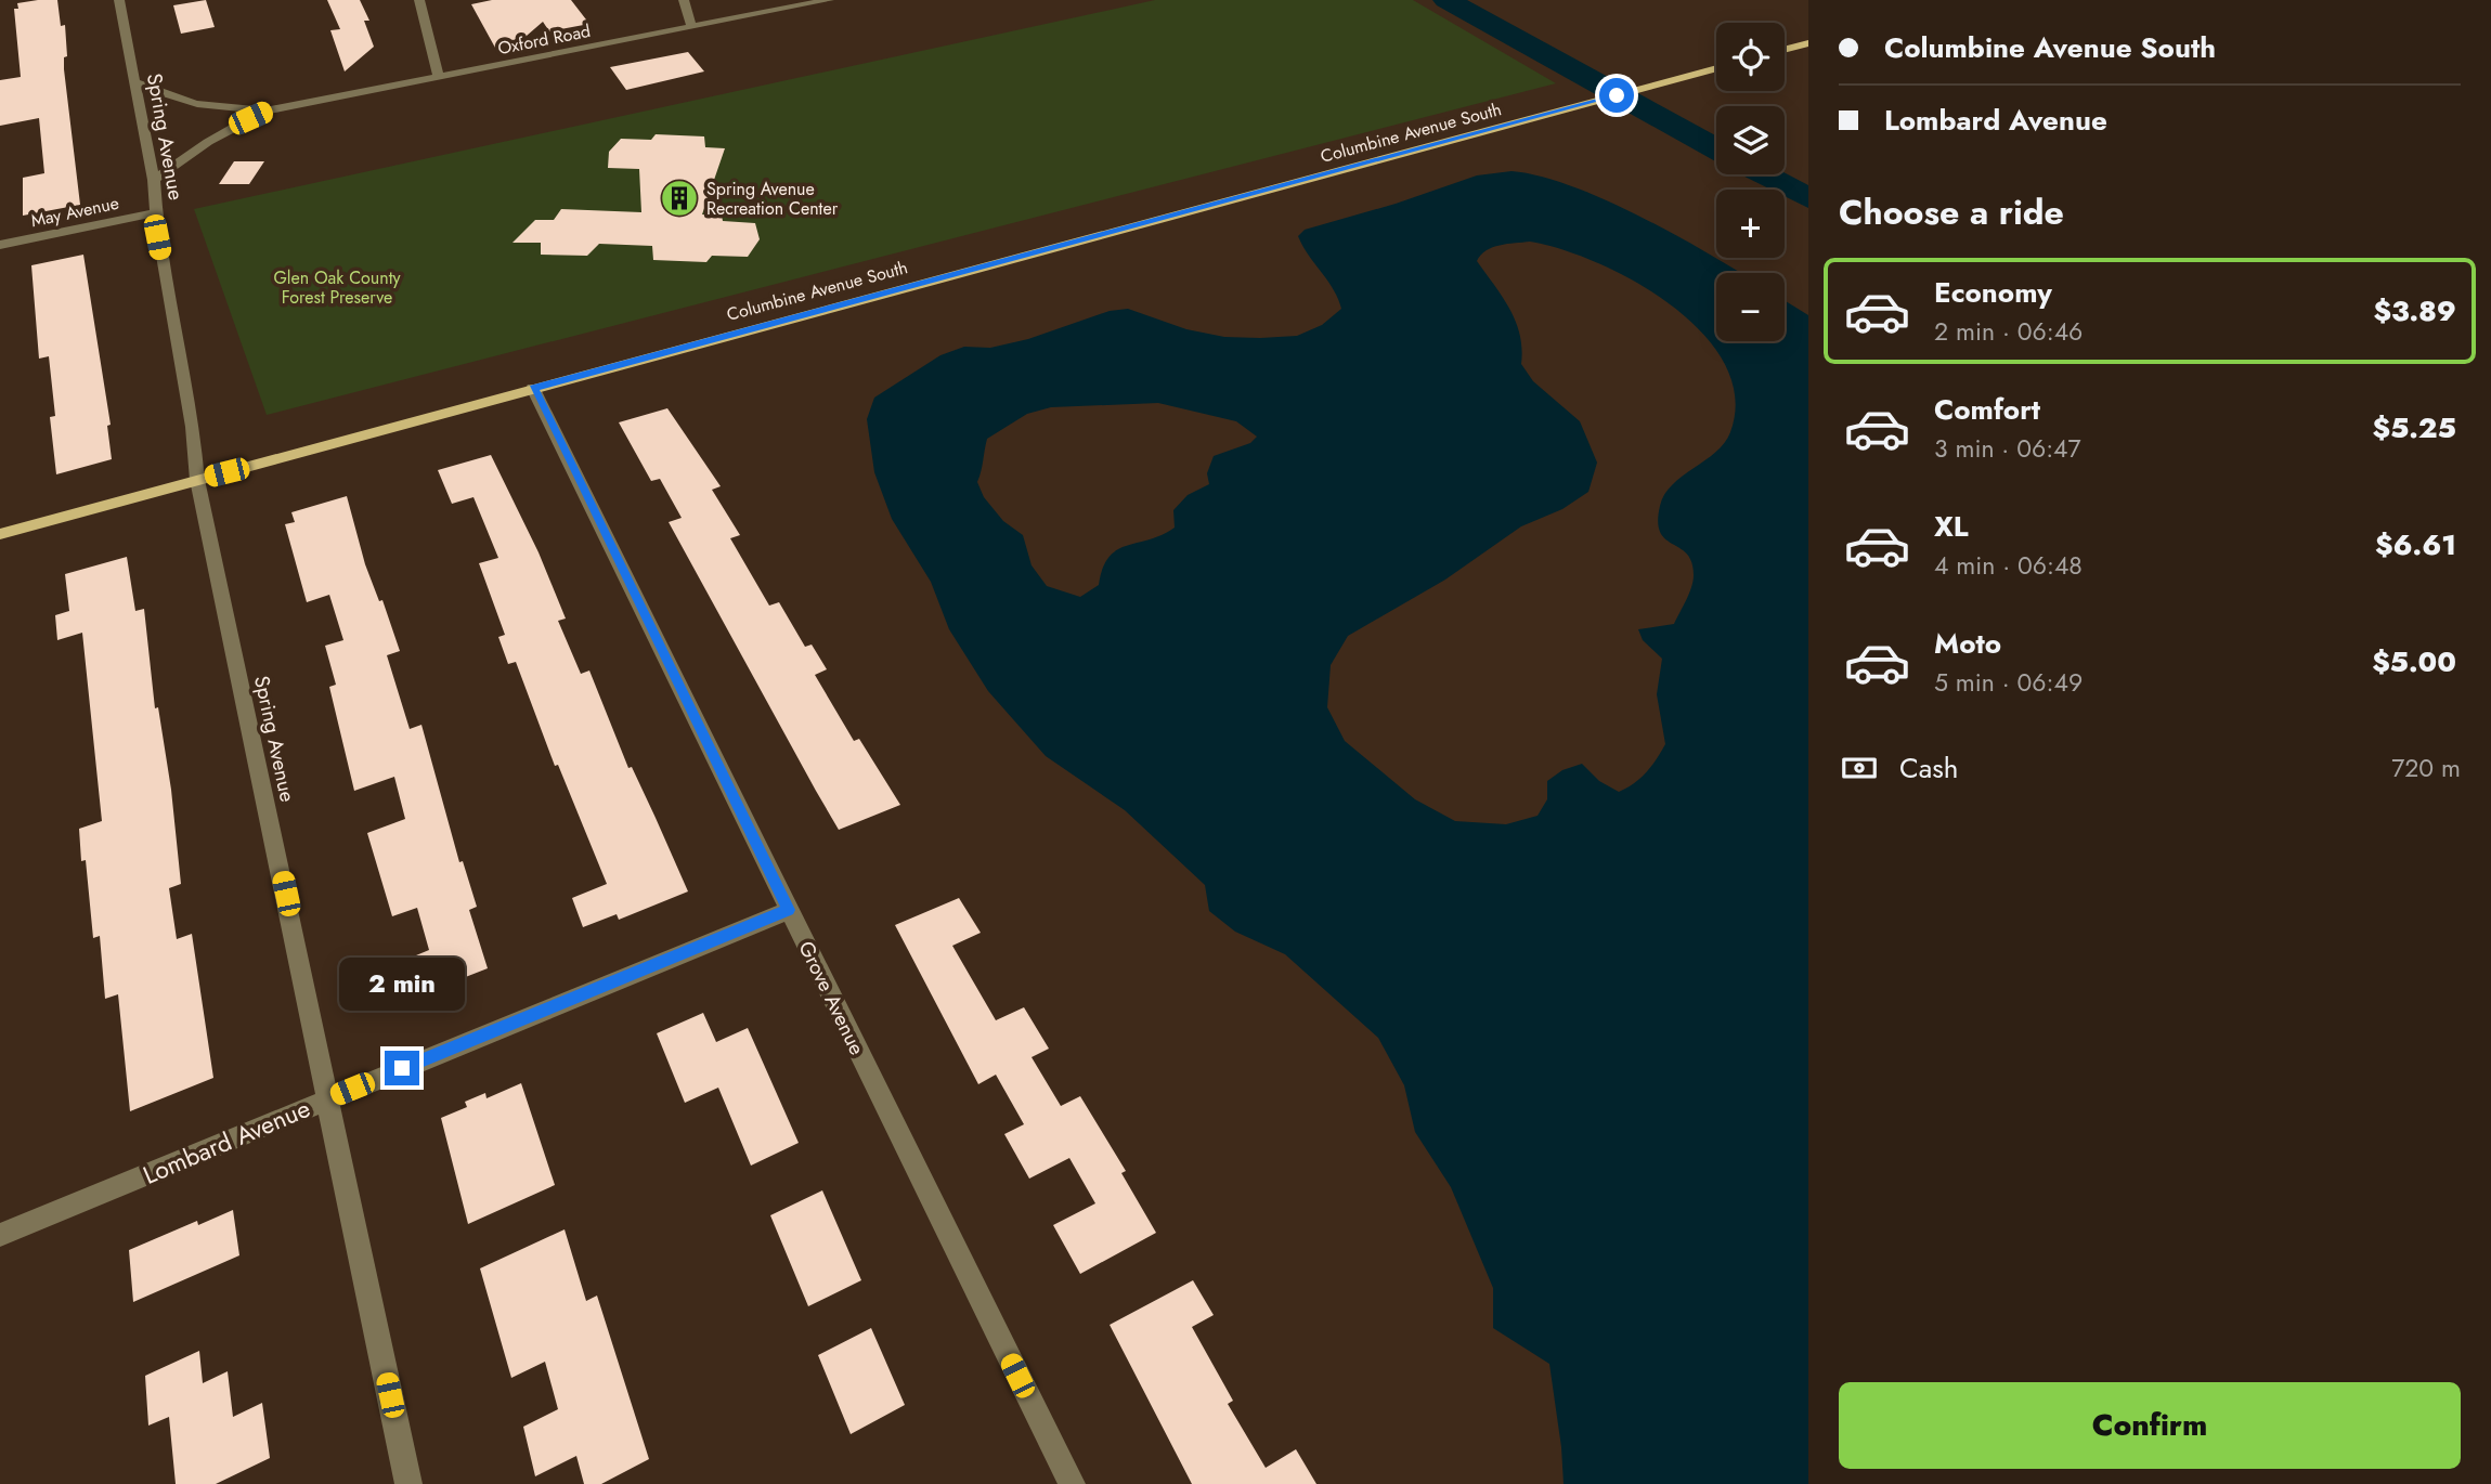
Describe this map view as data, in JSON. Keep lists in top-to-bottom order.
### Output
{
  "streets": {
    "main road": ["Columbine Avenue South"],
    "street": [
      "Oxford Road",
      "Spring Avenue",
      "May Avenue",
      "Grove Avenue",
      "Lombard Avenue"
    ]
  },
  "crossings": [
    ["Oxford Road", "Spring Avenue"],
    ["Columbine Avenue South", "Spring Avenue"],
    ["Columbine Avenue South", "Grove Avenue"],
    ["Spring Avenue", "May Avenue"],
    ["Spring Avenue", "Lombard Avenue"],
    ["Grove Avenue", "Lombard Avenue"]
  ],
  "parks": ["Glen Oak County Forest Preserve"],
  "places": {
    "building": ["Spring Avenue Recreation Center"]
  },
  "page": {
    "banner": ["Columbine Avenue South", "Lombard Avenue"],
    "map_buttons": ["+", "−"],
    "heading": "Choose a ride",
    "list": [
      {
        "name": "Economy",
        "note": "2 min · 06:46",
        "value": "$3.89"
      },
      {
        "name": "Comfort",
        "note": "3 min · 06:47",
        "value": "$5.25"
      },
      {
        "name": "XL",
        "note": "4 min · 06:48",
        "value": "$6.61"
      },
      {
        "name": "Moto",
        "note": "5 min · 06:49",
        "value": "$5.00"
      }
    ],
    "pay": ["Cash", "720 m"],
    "bubble": "2 min",
    "buttons": "Confirm"
  }
}
